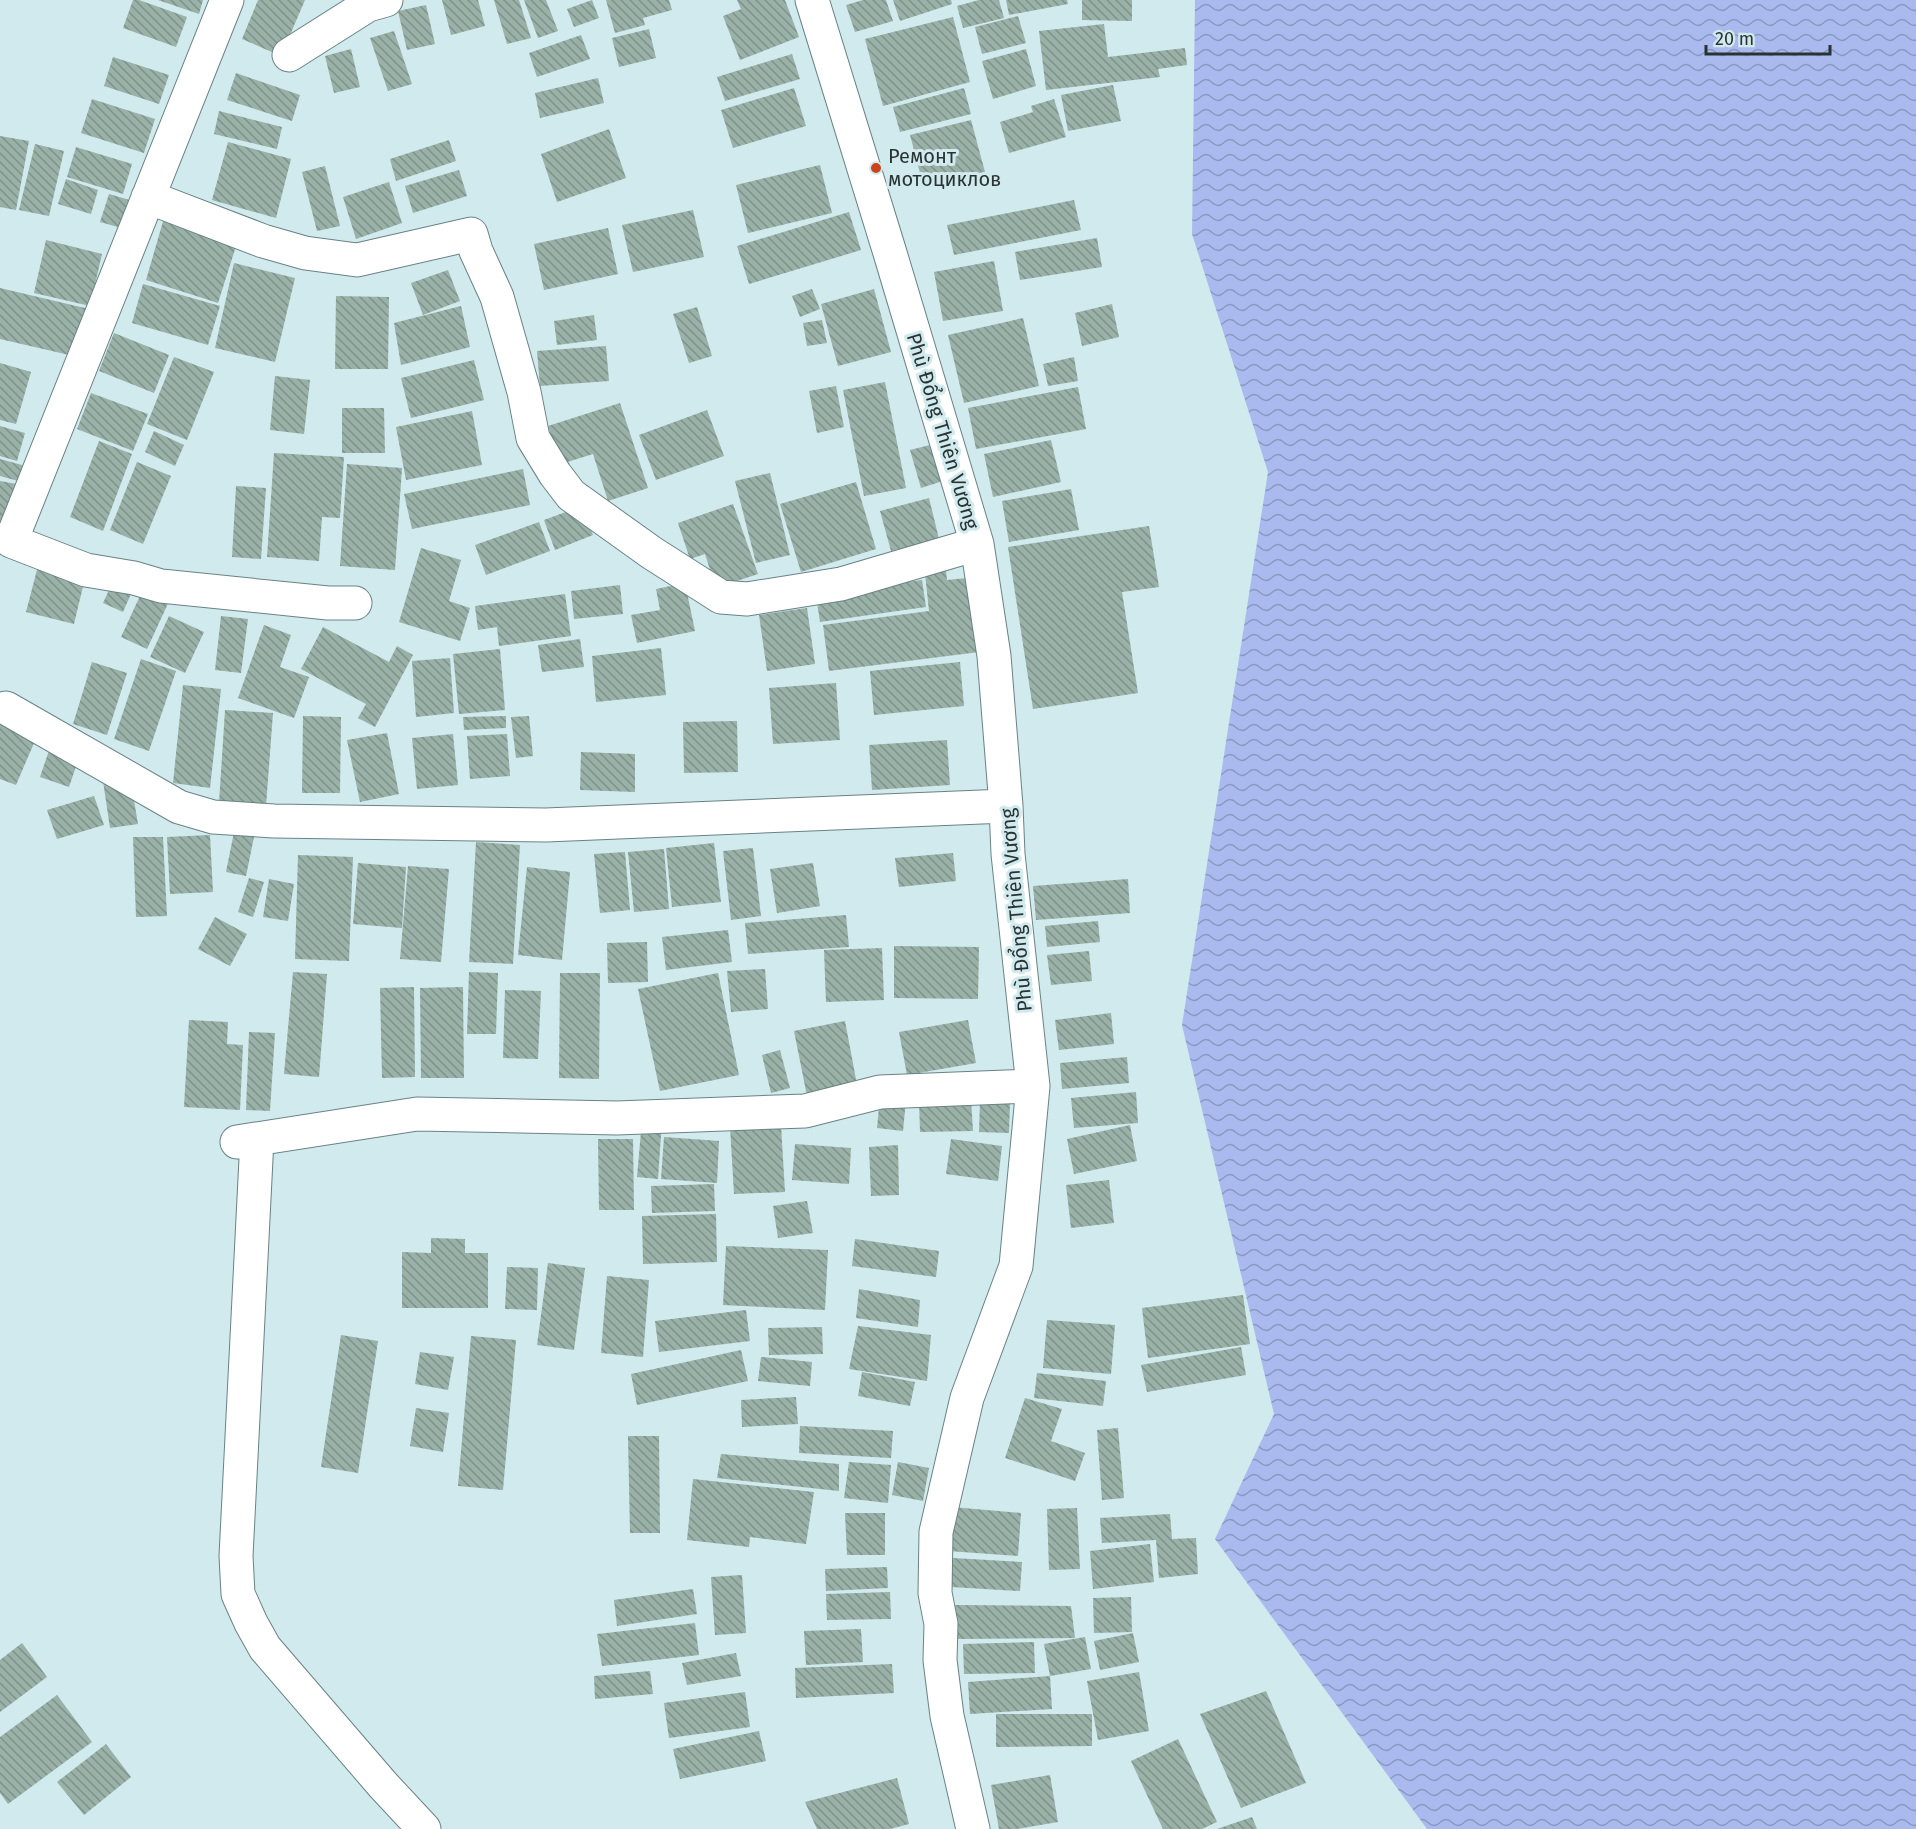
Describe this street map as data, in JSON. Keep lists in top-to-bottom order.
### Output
{
  "streets": {
    "street": ["Phù Đổng Thiên Vương"]
  },
  "places": ["Ремонт мотоциклов"],
  "scale_bar": "20 m"
}
